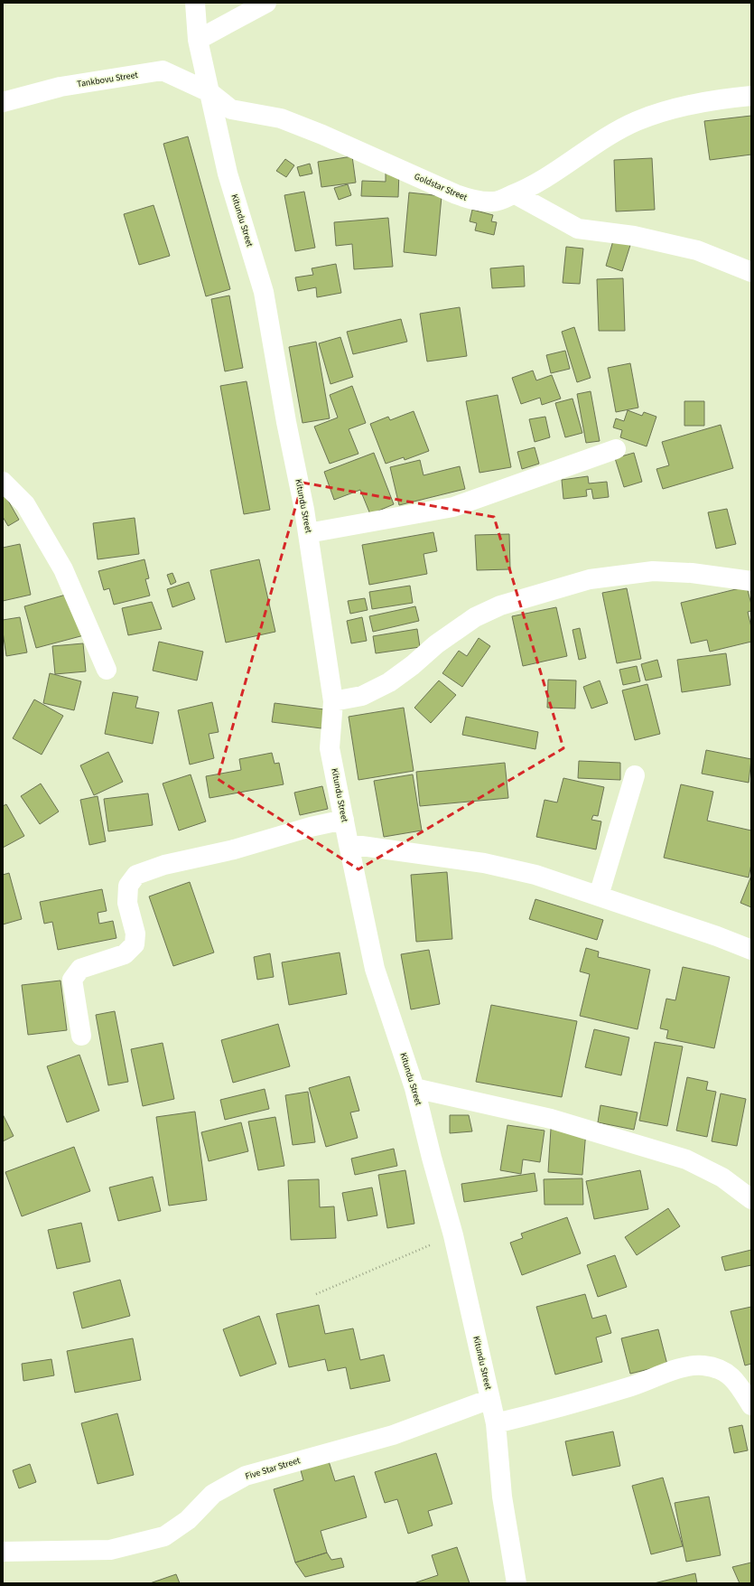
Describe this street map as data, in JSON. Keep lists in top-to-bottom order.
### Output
{
  "streets": {
    "street": [
      "Tankbovu Street",
      "Goldstar Street",
      "Kitundu Street",
      "Five Star Street"
    ]
  },
  "crossings": [
    ["Tankbovu Street", "Goldstar Street"],
    ["Tankbovu Street", "Kitundu Street"],
    ["Goldstar Street", "Kitundu Street"],
    ["Kitundu Street", "Five Star Street"]
  ]
}
